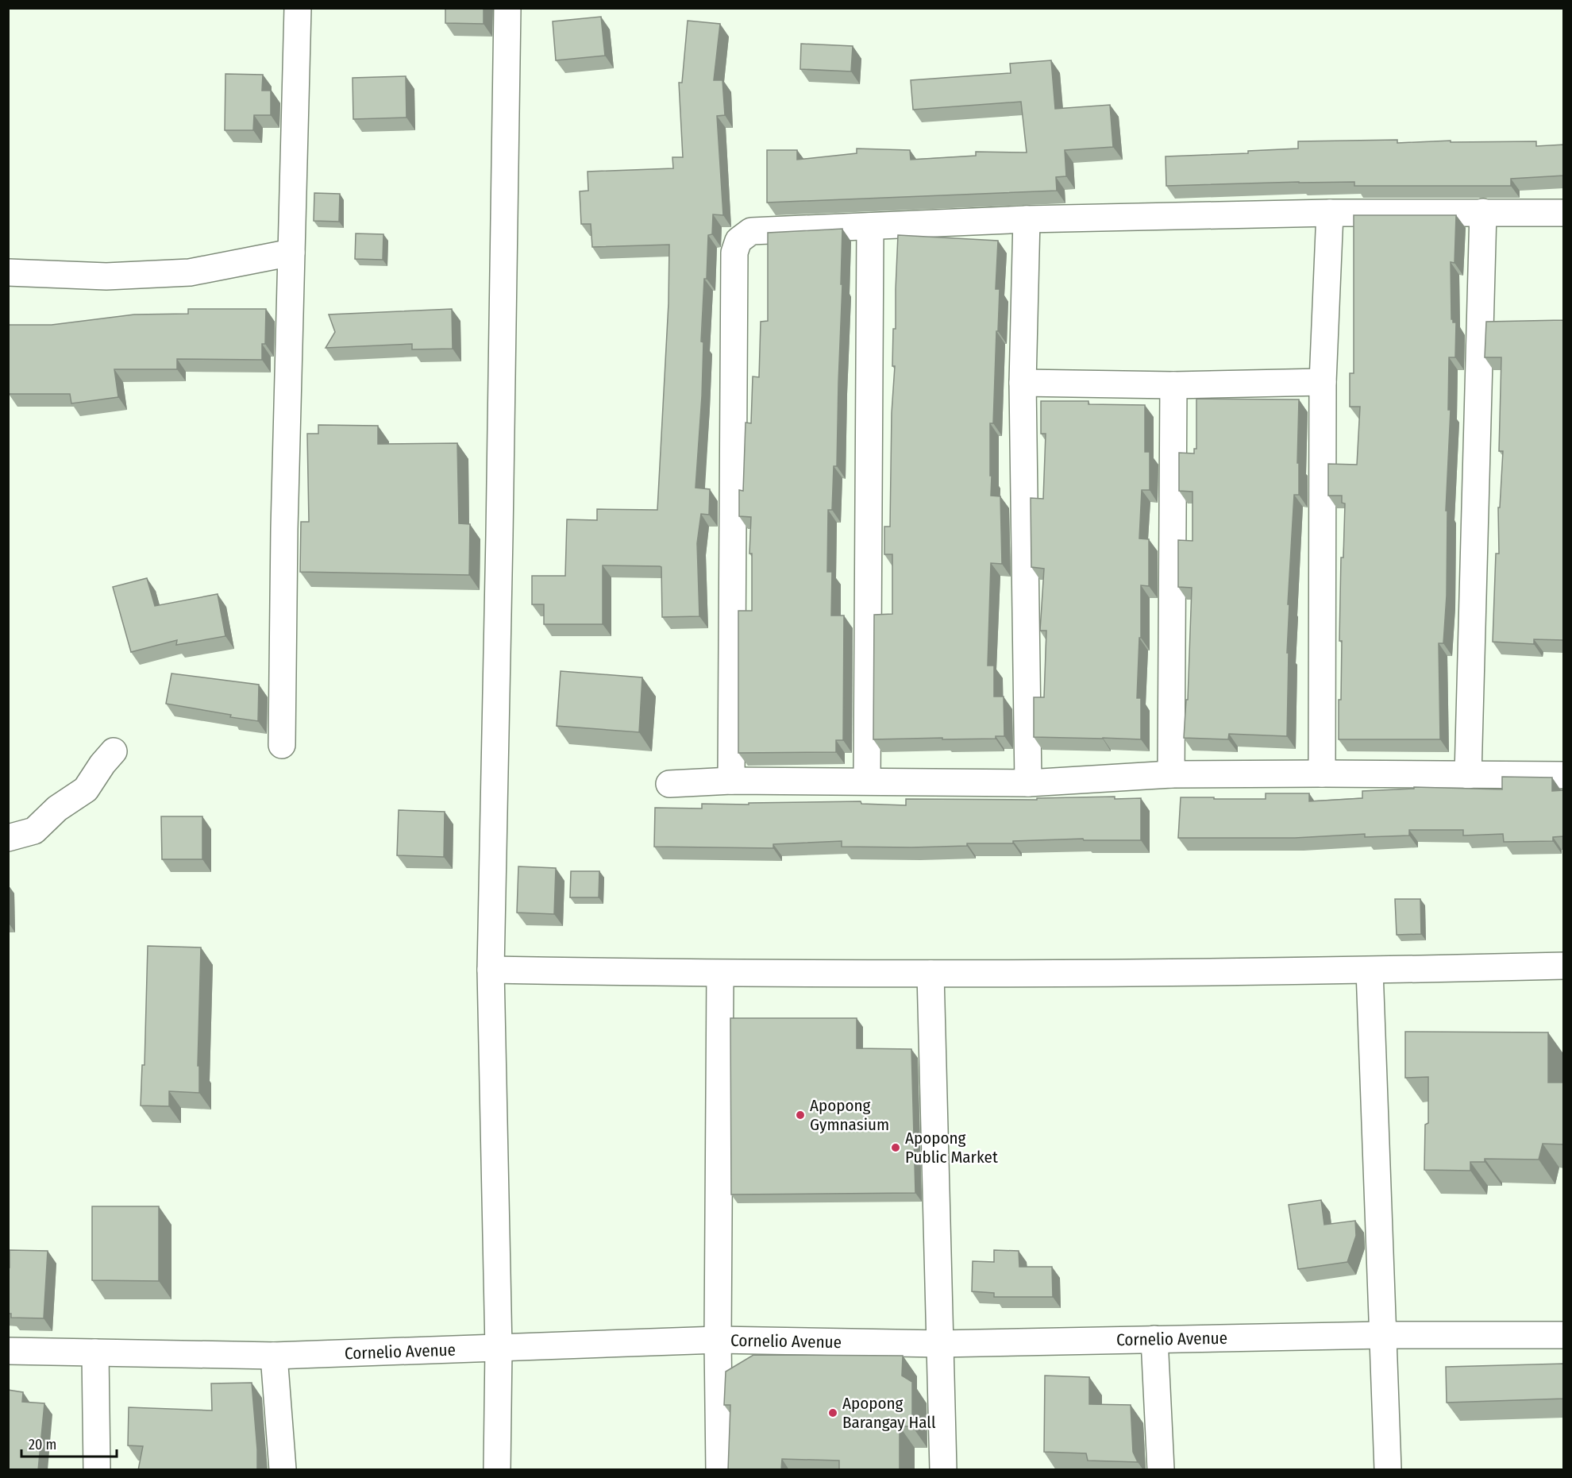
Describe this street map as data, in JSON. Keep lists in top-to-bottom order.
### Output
{
  "streets": {
    "street": ["Cornelio Avenue"]
  },
  "places": ["Apopong Gymnasium", "Apopong Public Market", "Apopong Barangay Hall"],
  "scale_bar": "20 m"
}
